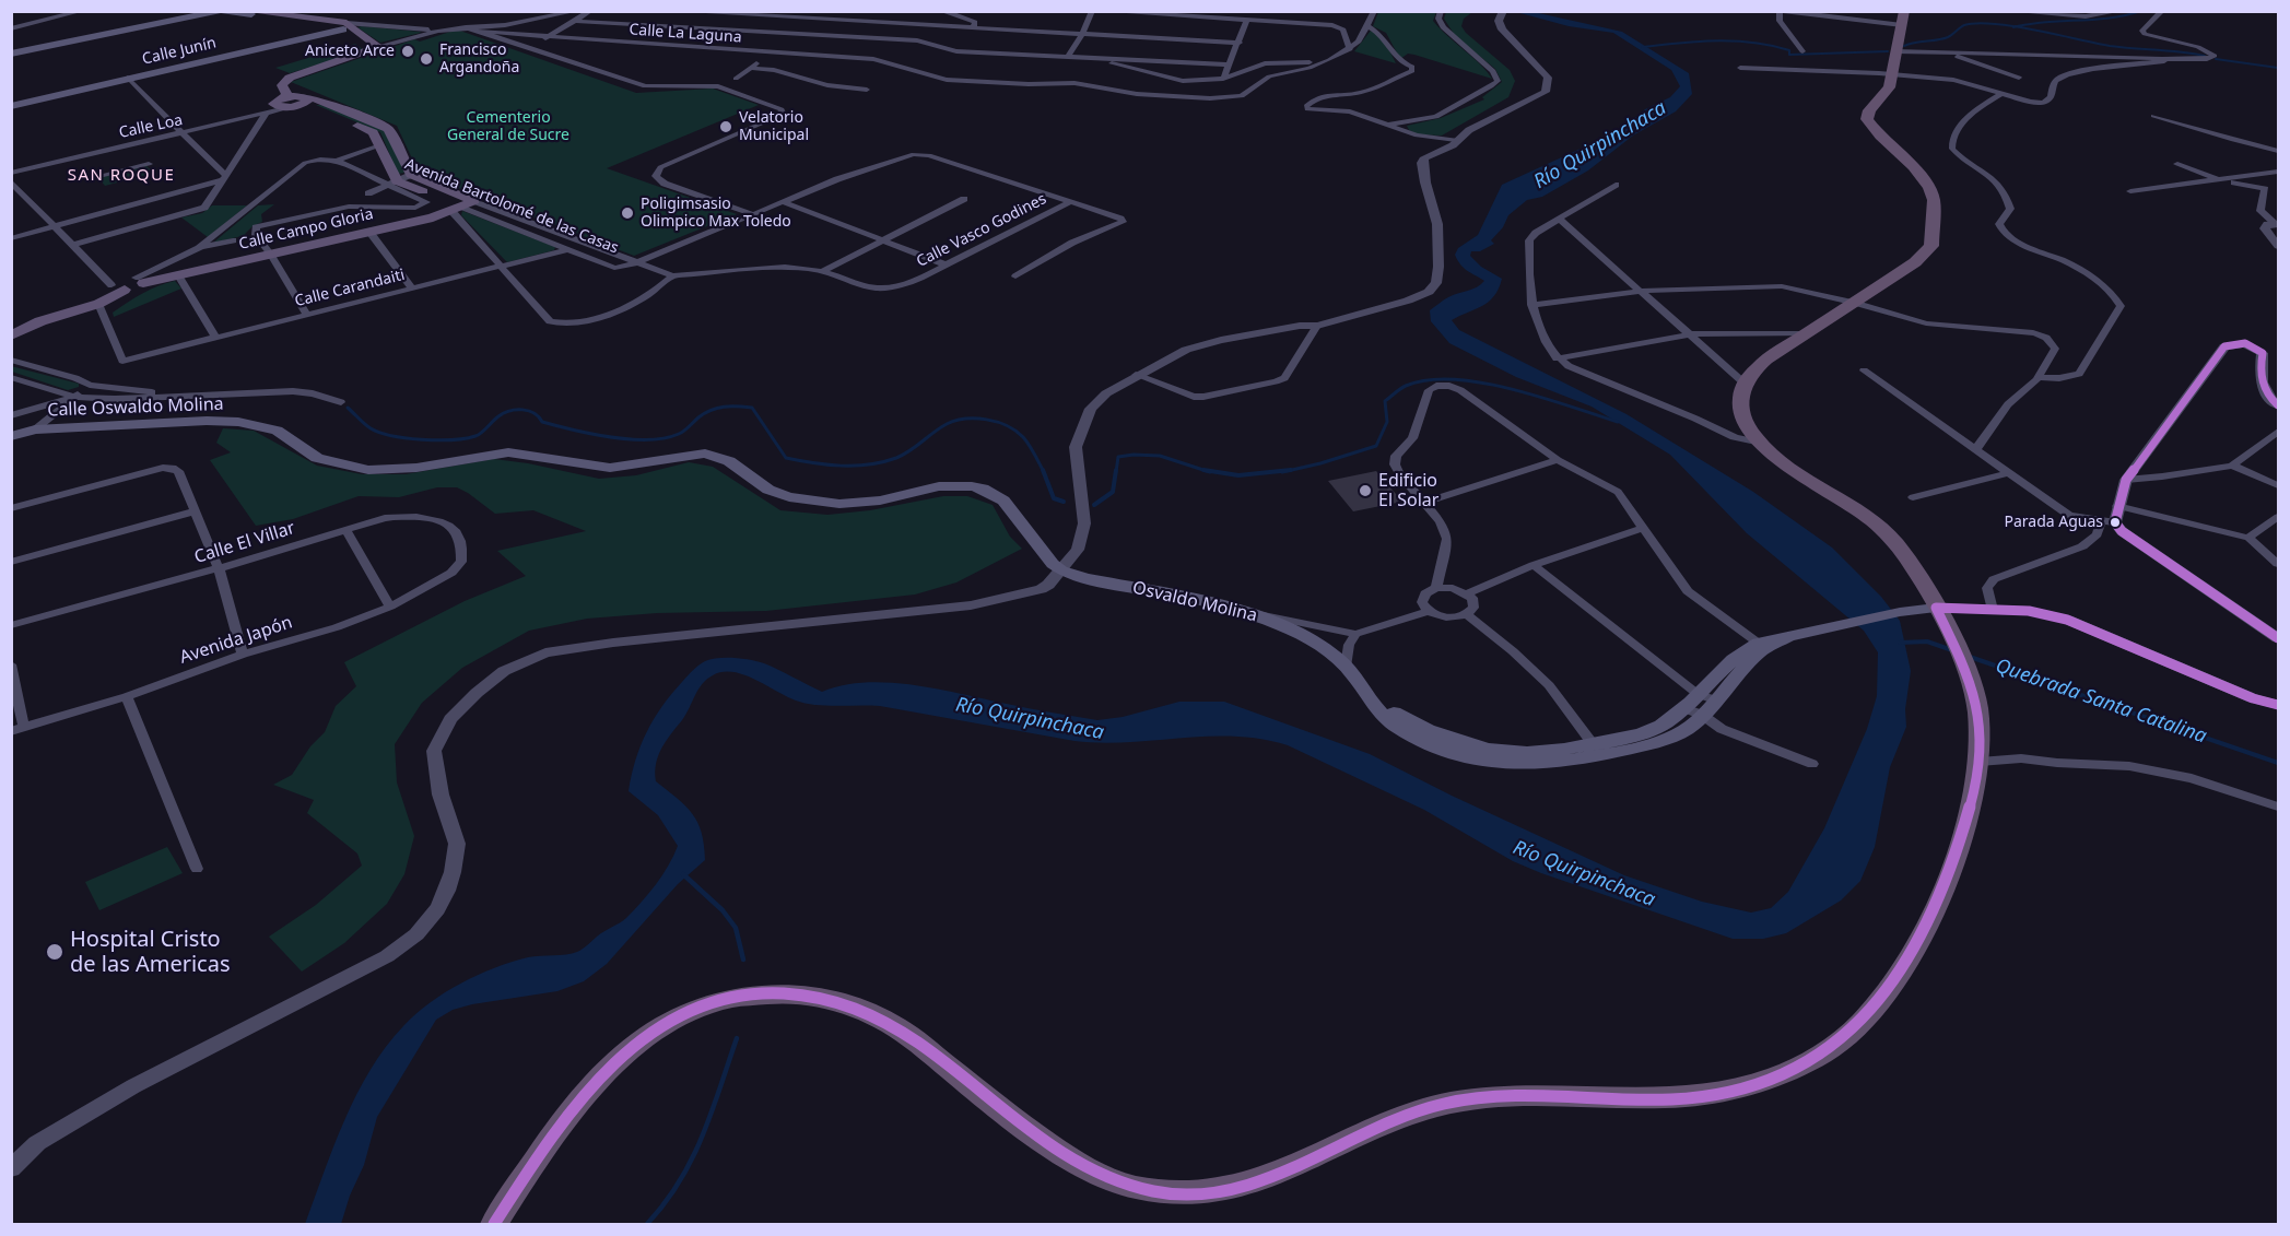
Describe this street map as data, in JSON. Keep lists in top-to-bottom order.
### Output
{
  "streets": {
    "main road": [
      "Calle Junín",
      "Avenida Bartolomé de las Casas",
      "Calle Campo Gloria",
      "Calle Oswaldo Molina",
      "Osvaldo Molina"
    ],
    "street": [
      "Calle La Laguna",
      "Calle Loa",
      "Calle Vasco Godines",
      "Calle Carandaiti",
      "Calle El Villar",
      "Avenida Japón"
    ]
  },
  "crossings": [
    ["Calle Loa", "Avenida Bartolomé de las Casas"],
    ["Avenida Bartolomé de las Casas", "Calle Campo Gloria"],
    ["Avenida Bartolomé de las Casas", "Calle Carandaiti"],
    ["Calle Oswaldo Molina", "Osvaldo Molina"],
    ["Calle El Villar", "Avenida Japón"]
  ],
  "districts": ["SAN ROQUE"],
  "water": ["Río Quirpinchaca", "Quebrada Santa Catalina"],
  "parks": ["Cementerio General de Sucre"],
  "places": [
    "Aniceto Arce",
    "Francisco Argandoña",
    "Velatorio Municipal",
    "Poligimsasio Olimpico Max Toledo",
    "Edificio El Solar",
    "Parada Aguas",
    "Hospital Cristo de las Americas"
  ]
}
